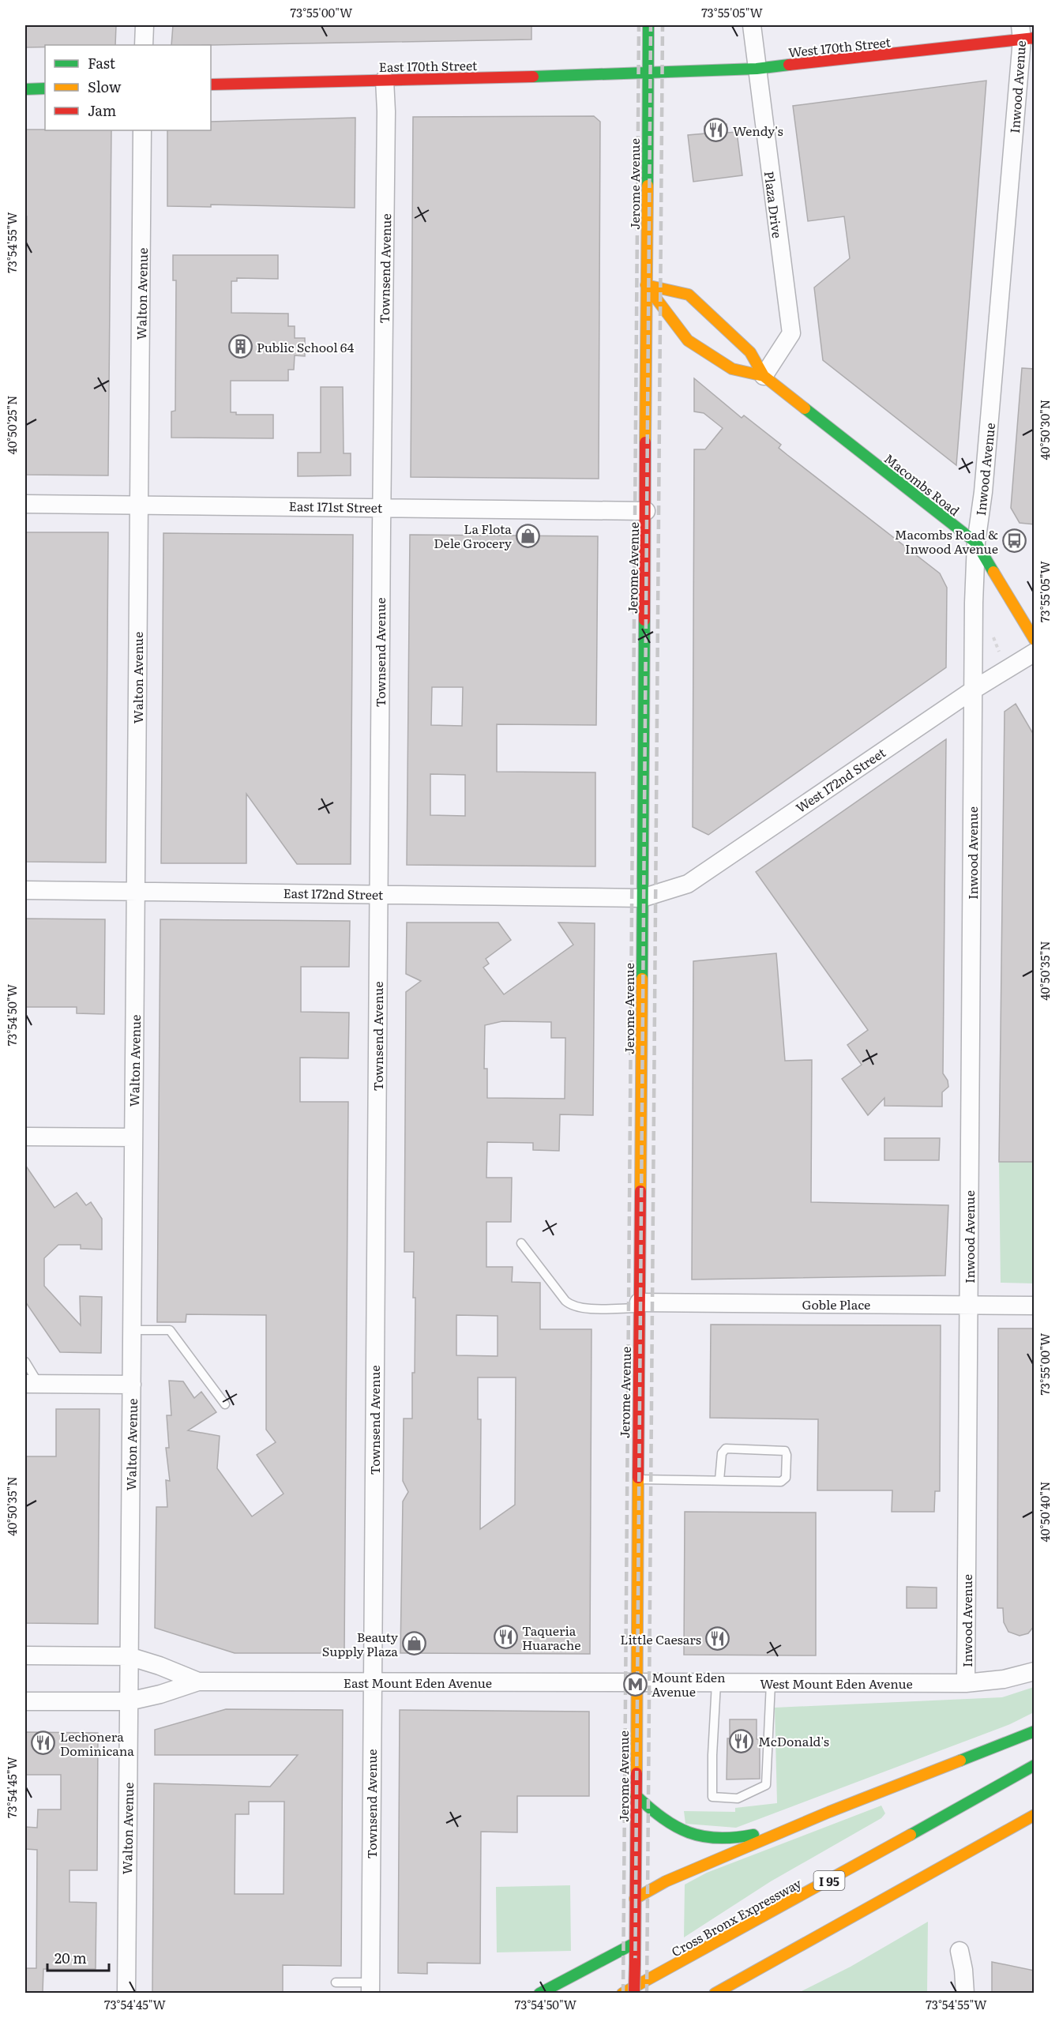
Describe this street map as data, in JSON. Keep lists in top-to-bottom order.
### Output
{
  "streets": {
    "main road": [
      "West 170th Street",
      "East 170th Street",
      "Jerome Avenue",
      "Macombs Road",
      "I 95",
      "Cross Bronx Expressway"
    ],
    "street": [
      "Inwood Avenue",
      "Plaza Drive",
      "Townsend Avenue",
      "Walton Avenue",
      "East 171st Street",
      "West 172nd Street",
      "East 172nd Street",
      "Goble Place",
      "East Mount Eden Avenue",
      "West Mount Eden Avenue"
    ]
  },
  "crossings": [
    ["West 170th Street", "East 170th Street"],
    ["West 170th Street", "Inwood Avenue"],
    ["West 170th Street", "Jerome Avenue"],
    ["West 170th Street", "Plaza Drive"],
    ["East 170th Street", "Jerome Avenue"],
    ["East 170th Street", "Townsend Avenue"],
    ["Inwood Avenue", "Macombs Road"],
    ["Inwood Avenue", "West 172nd Street"],
    ["Inwood Avenue", "Goble Place"],
    ["Inwood Avenue", "West Mount Eden Avenue"],
    ["Jerome Avenue", "Macombs Road"],
    ["Jerome Avenue", "East 171st Street"],
    ["Jerome Avenue", "West 172nd Street"],
    ["Jerome Avenue", "East 172nd Street"],
    ["Jerome Avenue", "Goble Place"],
    ["Jerome Avenue", "East Mount Eden Avenue"],
    ["Jerome Avenue", "West Mount Eden Avenue"],
    ["Plaza Drive", "Macombs Road"],
    ["Townsend Avenue", "East 171st Street"],
    ["Townsend Avenue", "East 172nd Street"],
    ["Townsend Avenue", "East Mount Eden Avenue"],
    ["Walton Avenue", "East 171st Street"],
    ["Walton Avenue", "East 172nd Street"],
    ["Walton Avenue", "East Mount Eden Avenue"],
    ["West 172nd Street", "East 172nd Street"],
    ["East Mount Eden Avenue", "West Mount Eden Avenue"]
  ],
  "places": {
    "restaurant": [
      "Wendy's",
      "Taqueria Huarache",
      "Little Caesars",
      "McDonald's",
      "Lechonera Dominicana"
    ],
    "building": ["Public School 64"],
    "shop": ["La Flota Dele Grocery", "Beauty Supply Plaza"],
    "bus stop": ["Macombs Road & Inwood Avenue"],
    "metro station": ["Mount Eden Avenue"]
  },
  "legend": ["Fast", "Slow", "Jam"],
  "scale_bar": "20 m",
  "coordinates": [
    "73°55'00\"W",
    "73°55'05\"W",
    "73°54'55\"W",
    "40°50'25\"N",
    "40°50'30\"N",
    "40°50'35\"N",
    "73°54'50\"W",
    "40°50'40\"N",
    "73°54'45\"W"
  ]
}
